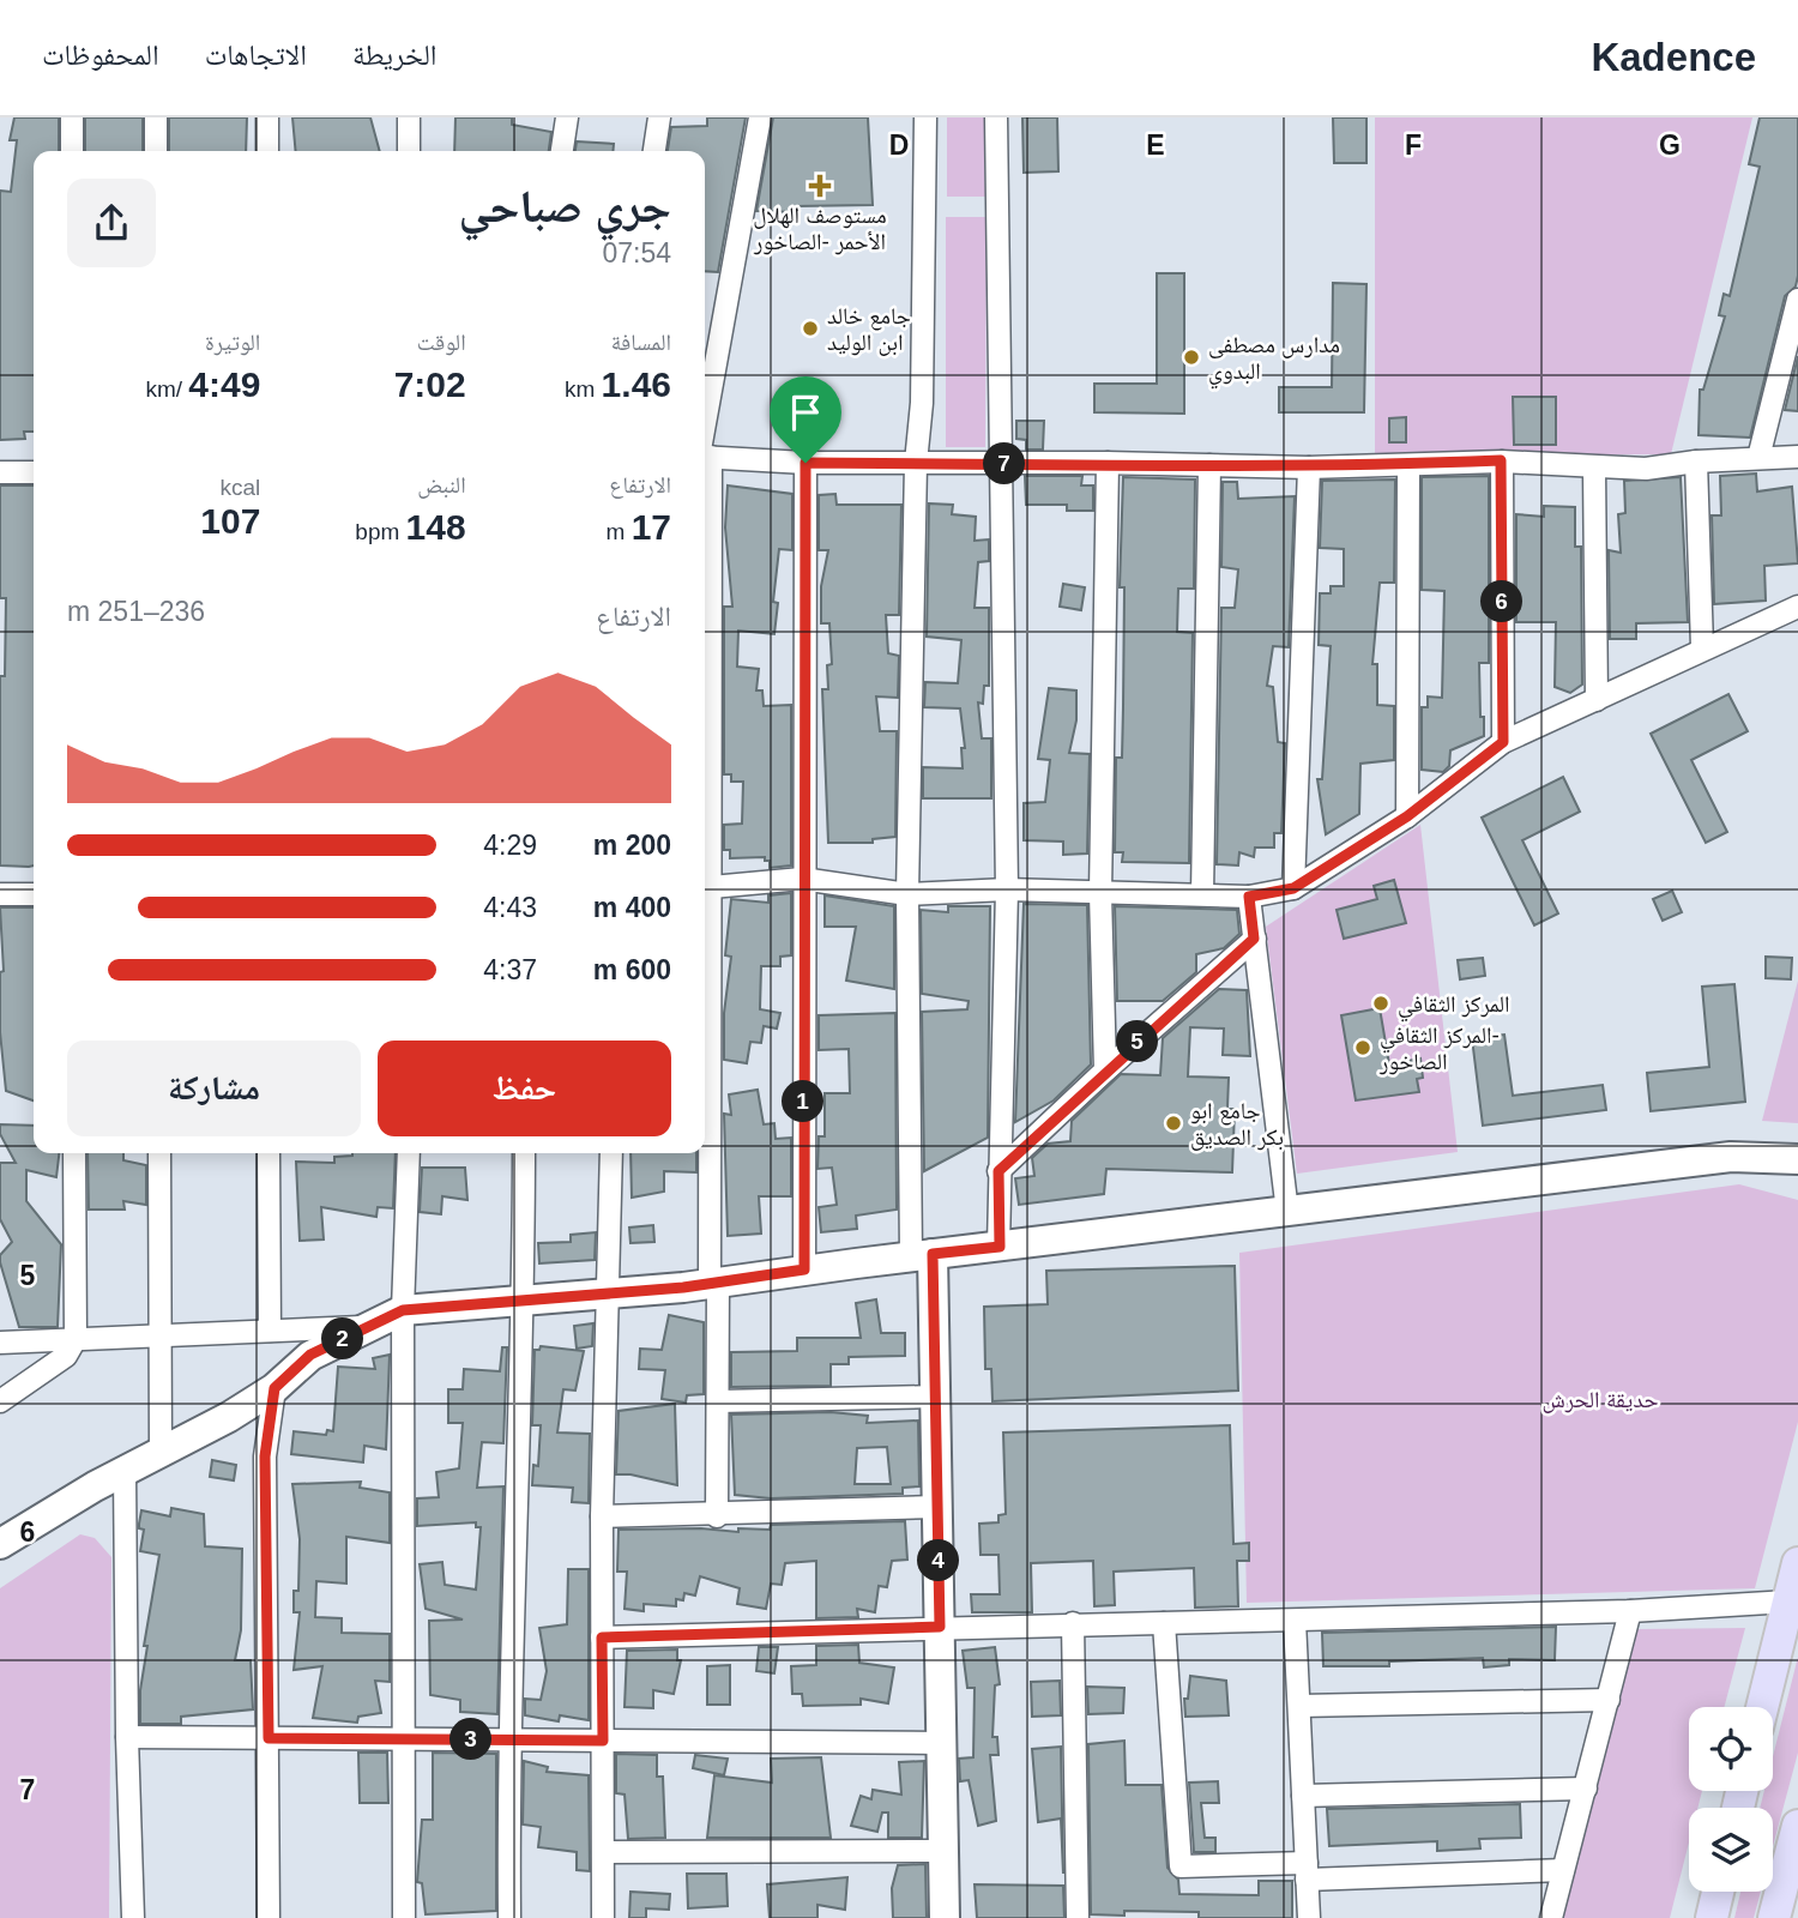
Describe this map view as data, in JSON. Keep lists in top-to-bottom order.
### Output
{
  "parks": ["حديقة الحرش"],
  "places": {
    "health": ["مستوصف الهلال الأحمر -الصاخور"],
    "other": [
      "جامع خالد ابن الوليد",
      "مدارس مصطفى البدوي",
      "المركز الثقافي",
      "المركز الثقافي- الصاخور",
      "جامع ابو بكر الصديق"
    ]
  },
  "page": {
    "header": "Kadence",
    "nav": ["الخريطة", "الاتجاهات", "المحفوظات"],
    "heading": ["جري صباحي", "07:54"],
    "stats": [
      ["المسافة", "1.46 km"],
      ["الوقت", "7:02"],
      ["الوتيرة", "4:49 /km"],
      ["الارتفاع", "17 m"],
      ["النبض", "148 bpm"],
      ["kcal", "107"]
    ],
    "pins": [
      "7",
      "6",
      "5",
      "1",
      "2",
      "4",
      "3"
    ],
    "chart": ["الارتفاع", "236–251 m"],
    "list": [
      {
        "name": "200 m",
        "note": "4:29"
      },
      {
        "name": "400 m",
        "note": "4:43"
      },
      {
        "name": "600 m",
        "note": "4:37"
      }
    ],
    "buttons": ["حفظ", "مشاركة"]
  },
  "grid": {
    "columns": [
      "D",
      "E",
      "F",
      "G"
    ],
    "rows": ["5", "6", "7"]
  }
}
